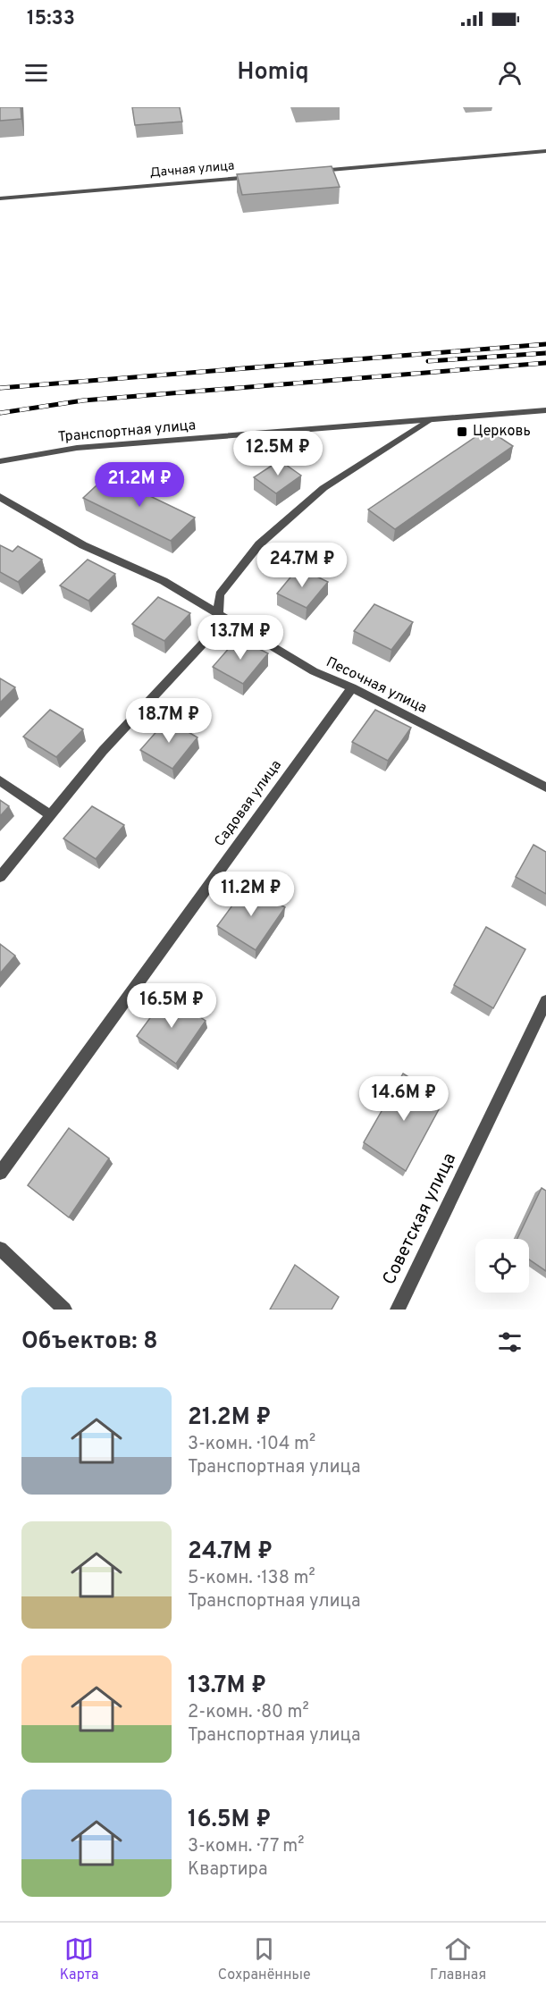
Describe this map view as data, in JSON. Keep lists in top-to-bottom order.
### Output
{
  "streets": {
    "street": [
      "Дачная улица",
      "Транспортная улица",
      "Песочная улица",
      "Садовая улица",
      "Советская улица"
    ]
  },
  "crossings": [
    ["Песочная улица", "Садовая улица"]
  ],
  "places": {
    "transit": ["Церковь"]
  },
  "page": {
    "status": "15:33",
    "header": "Homiq",
    "price": [
      "12.5M ₽",
      "21.2M ₽",
      "24.7M ₽",
      "13.7M ₽",
      "18.7M ₽",
      "11.2M ₽",
      "16.5M ₽",
      "14.6M ₽"
    ],
    "heading": "Объектов: 8",
    "list": [
      {
        "name": "21.2M ₽",
        "note": "3-комн. · 104 m² · Транспортная улица"
      },
      {
        "name": "24.7M ₽",
        "note": "5-комн. · 138 m² · Транспортная улица"
      },
      {
        "name": "13.7M ₽",
        "note": "2-комн. · 80 m² · Транспортная улица"
      },
      {
        "name": "16.5M ₽",
        "note": "3-комн. · 77 m² · Квартира"
      }
    ],
    "tabs": ["Карта", "Сохранённые", "Главная"]
  }
}
